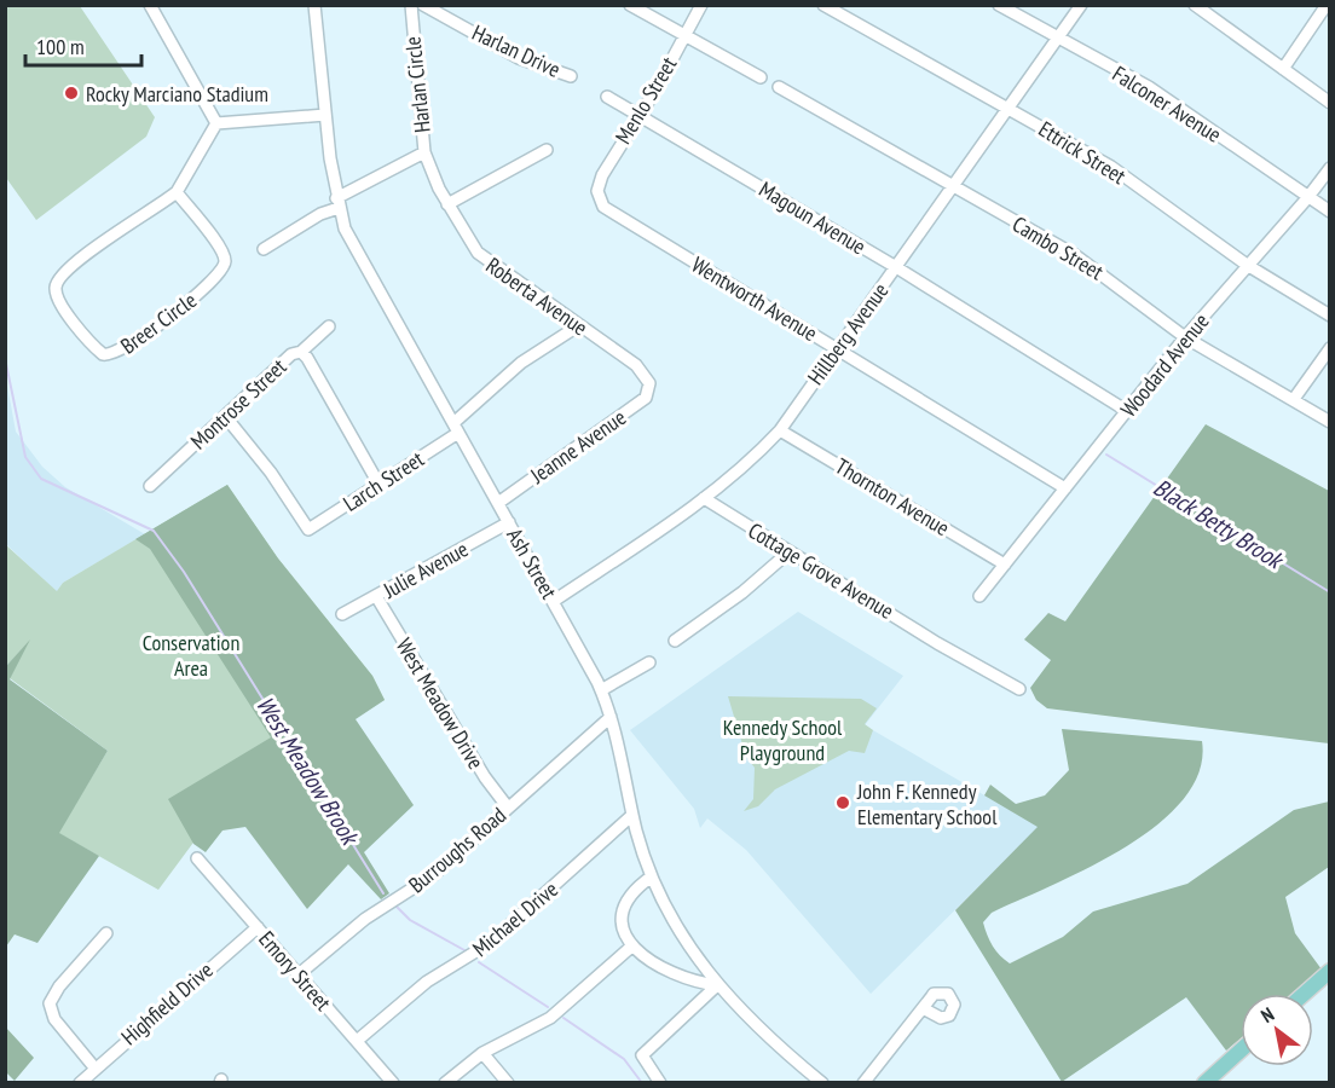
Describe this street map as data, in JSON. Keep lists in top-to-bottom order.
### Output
{
  "streets": {
    "street": [
      "Harlan Drive",
      "Harlan Circle",
      "Menlo Street",
      "Falconer Avenue",
      "Ettrick Street",
      "Magoun Avenue",
      "Cambo Street",
      "Roberta Avenue",
      "Wentworth Avenue",
      "Breer Circle",
      "Hillberg Avenue",
      "Woodard Avenue",
      "Montrose Street",
      "Jeanne Avenue",
      "Larch Street",
      "Thornton Avenue",
      "Ash Street",
      "Julie Avenue",
      "Cottage Grove Avenue",
      "West Meadow Drive",
      "Burroughs Road",
      "Michael Drive",
      "Emory Street",
      "Highfield Drive"
    ]
  },
  "crossings": [
    ["Harlan Circle", "Roberta Avenue"],
    ["Harlan Circle", "Ash Street"],
    ["Menlo Street", "Magoun Avenue"],
    ["Menlo Street", "Wentworth Avenue"],
    ["Falconer Avenue", "Hillberg Avenue"],
    ["Falconer Avenue", "Woodard Avenue"],
    ["Ettrick Street", "Hillberg Avenue"],
    ["Ettrick Street", "Woodard Avenue"],
    ["Magoun Avenue", "Hillberg Avenue"],
    ["Magoun Avenue", "Woodard Avenue"],
    ["Cambo Street", "Hillberg Avenue"],
    ["Cambo Street", "Woodard Avenue"],
    ["Roberta Avenue", "Jeanne Avenue"],
    ["Roberta Avenue", "Larch Street"],
    ["Wentworth Avenue", "Hillberg Avenue"],
    ["Wentworth Avenue", "Woodard Avenue"],
    ["Hillberg Avenue", "Thornton Avenue"],
    ["Hillberg Avenue", "Ash Street"],
    ["Hillberg Avenue", "Cottage Grove Avenue"],
    ["Woodard Avenue", "Thornton Avenue"],
    ["Montrose Street", "Larch Street"],
    ["Jeanne Avenue", "Ash Street"],
    ["Larch Street", "Ash Street"],
    ["Ash Street", "Julie Avenue"],
    ["Ash Street", "Burroughs Road"],
    ["Ash Street", "Michael Drive"],
    ["Julie Avenue", "West Meadow Drive"],
    ["West Meadow Drive", "Burroughs Road"],
    ["Burroughs Road", "Emory Street"],
    ["Michael Drive", "Emory Street"],
    ["Emory Street", "Highfield Drive"]
  ],
  "water": ["Black Betty Brook", "West Meadow Brook"],
  "parks": ["Conservation Area", "Kennedy School Playground"],
  "places": ["Rocky Marciano Stadium", "John F. Kennedy Elementary School"],
  "scale_bar": "100 m",
  "north": "top left"
}
